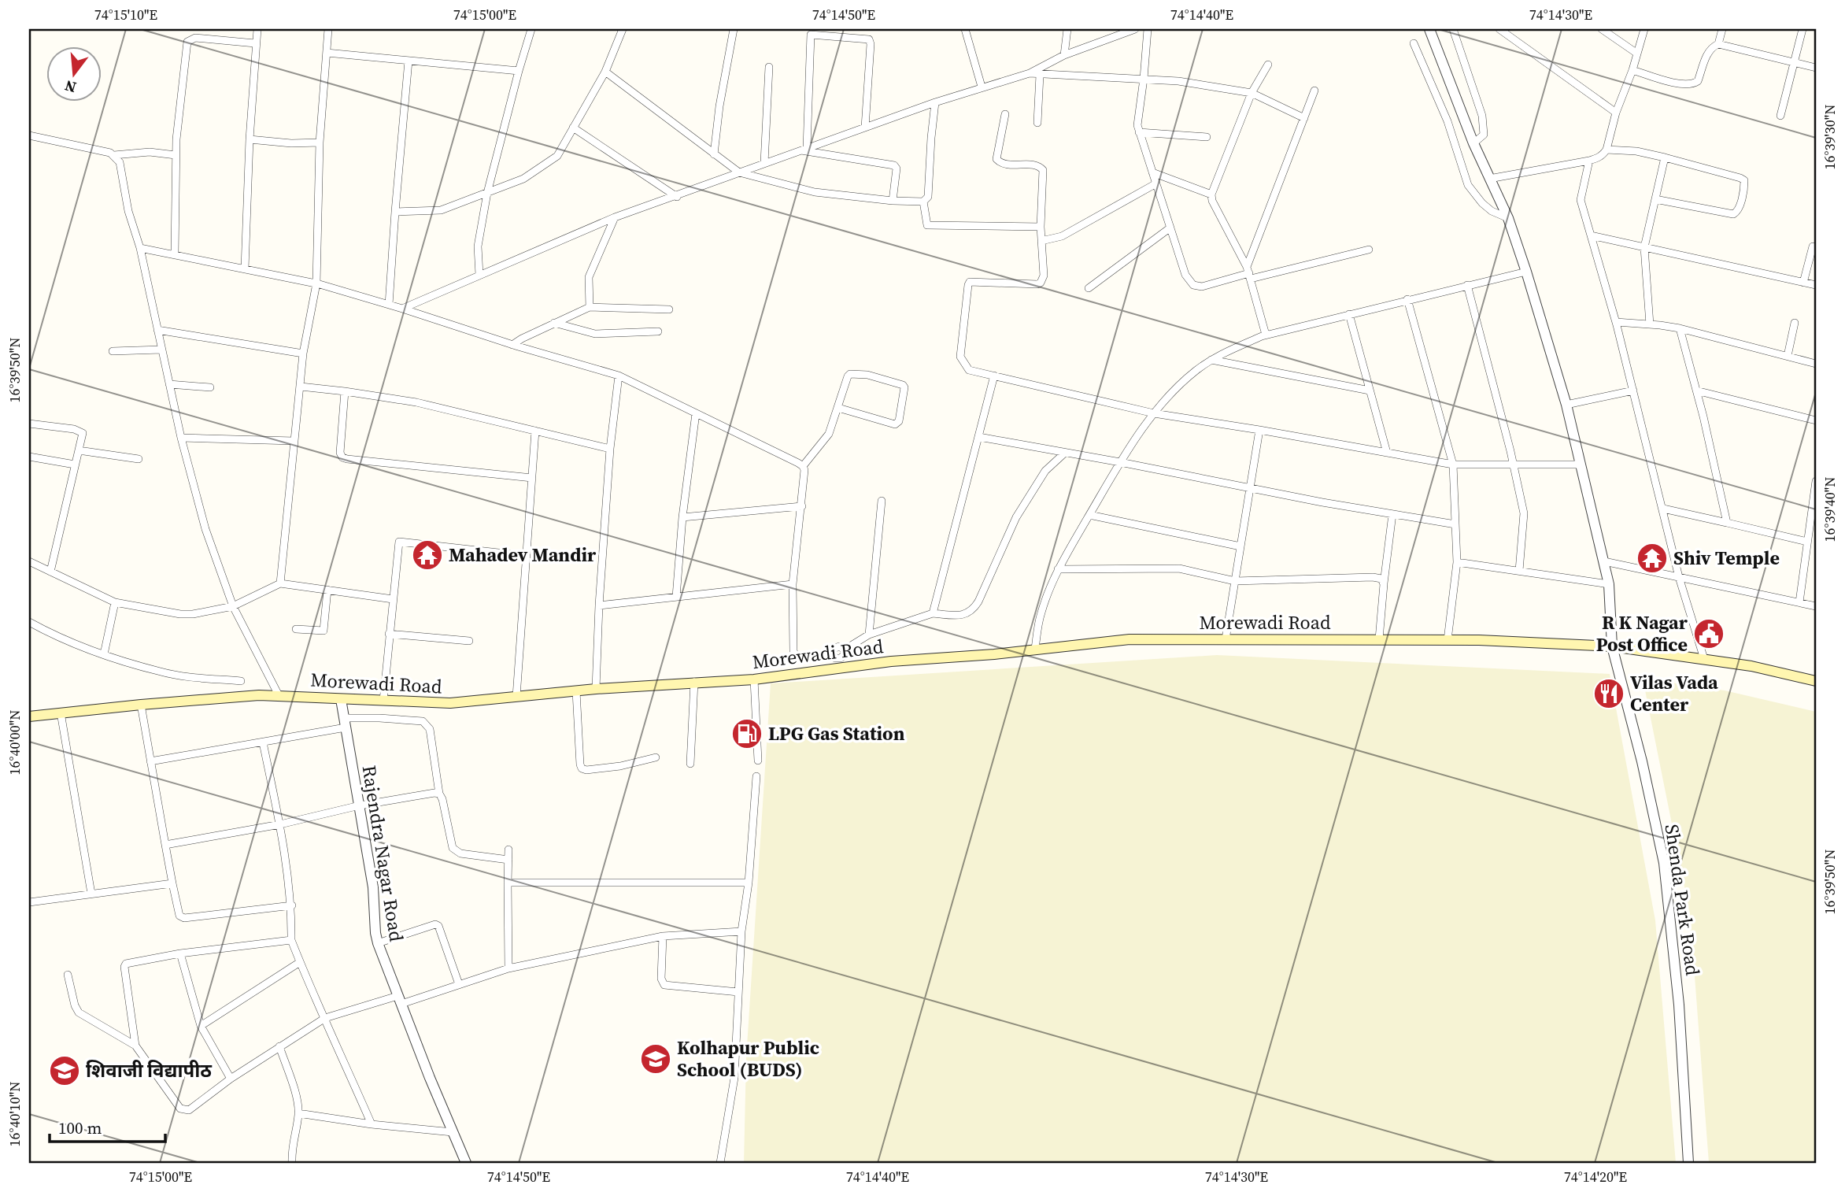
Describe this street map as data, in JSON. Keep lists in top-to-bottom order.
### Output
{
  "streets": {
    "main road": ["Morewadi Road"],
    "street": ["Rajendra Nagar Road", "Shenda Park Road"]
  },
  "crossings": [
    ["Morewadi Road", "Rajendra Nagar Road"],
    ["Morewadi Road", "Shenda Park Road"]
  ],
  "places": {
    "temple": ["Mahadev Mandir", "Shiv Temple"],
    "public building": ["R K Nagar Post Office"],
    "restaurant": ["Vilas Vada Center"],
    "fuel station": ["LPG Gas Station"],
    "school or university": ["Kolhapur Public School (BUDS)", "शिवाजी विद्यापीठ"]
  },
  "scale_bar": "100 m",
  "north": "bottom",
  "coordinates": [
    "74°15'10\"E",
    "74°15'00\"E",
    "74°14'50\"E",
    "74°14'40\"E",
    "74°14'30\"E",
    "16°39'30\"N",
    "16°39'50\"N",
    "16°39'40\"N",
    "16°40'00\"N",
    "16°40'10\"N",
    "74°14'20\"E"
  ]
}
